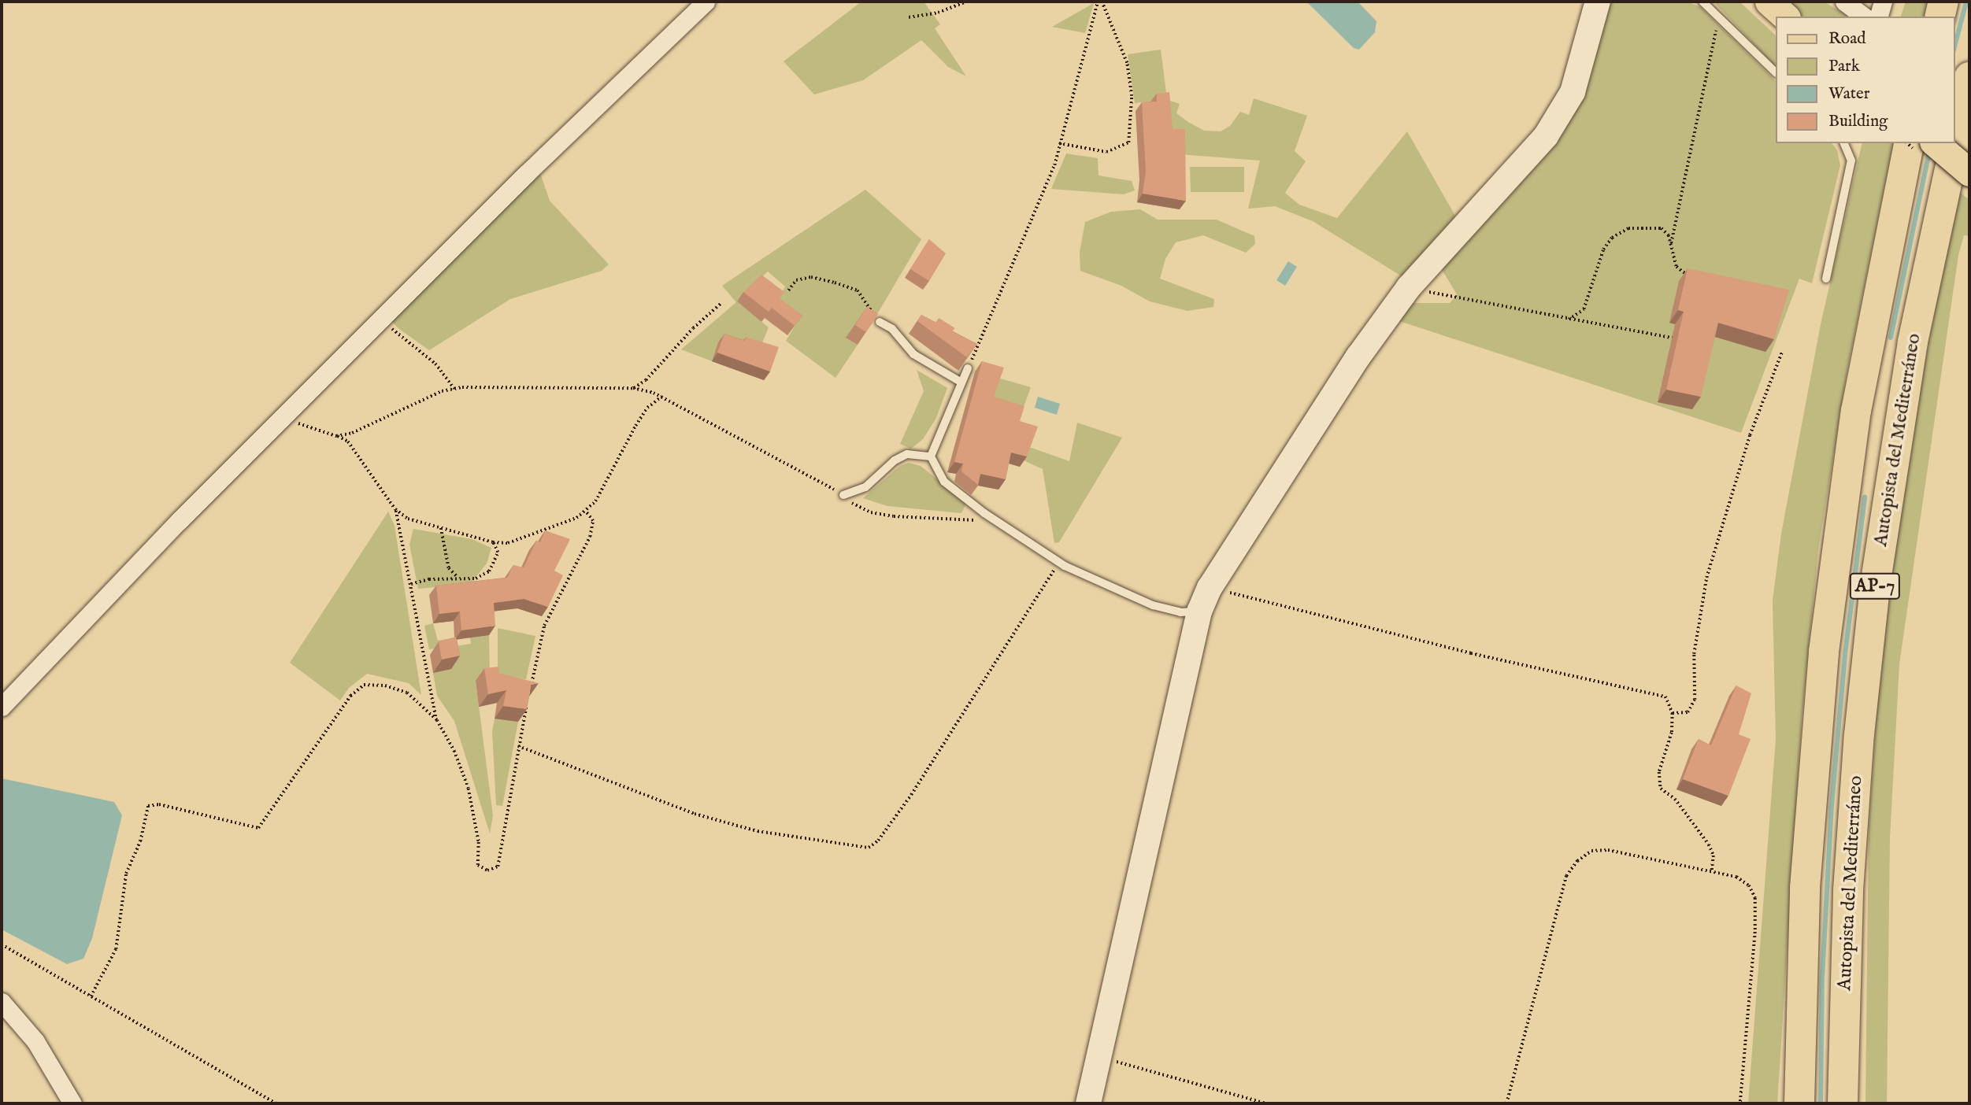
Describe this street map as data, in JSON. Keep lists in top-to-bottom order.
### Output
{
  "streets": {
    "highway": ["Autopista del Mediterráneo", "AP-7"]
  },
  "legend": [
    "Road",
    "Park",
    "Water",
    "Building"
  ]
}
